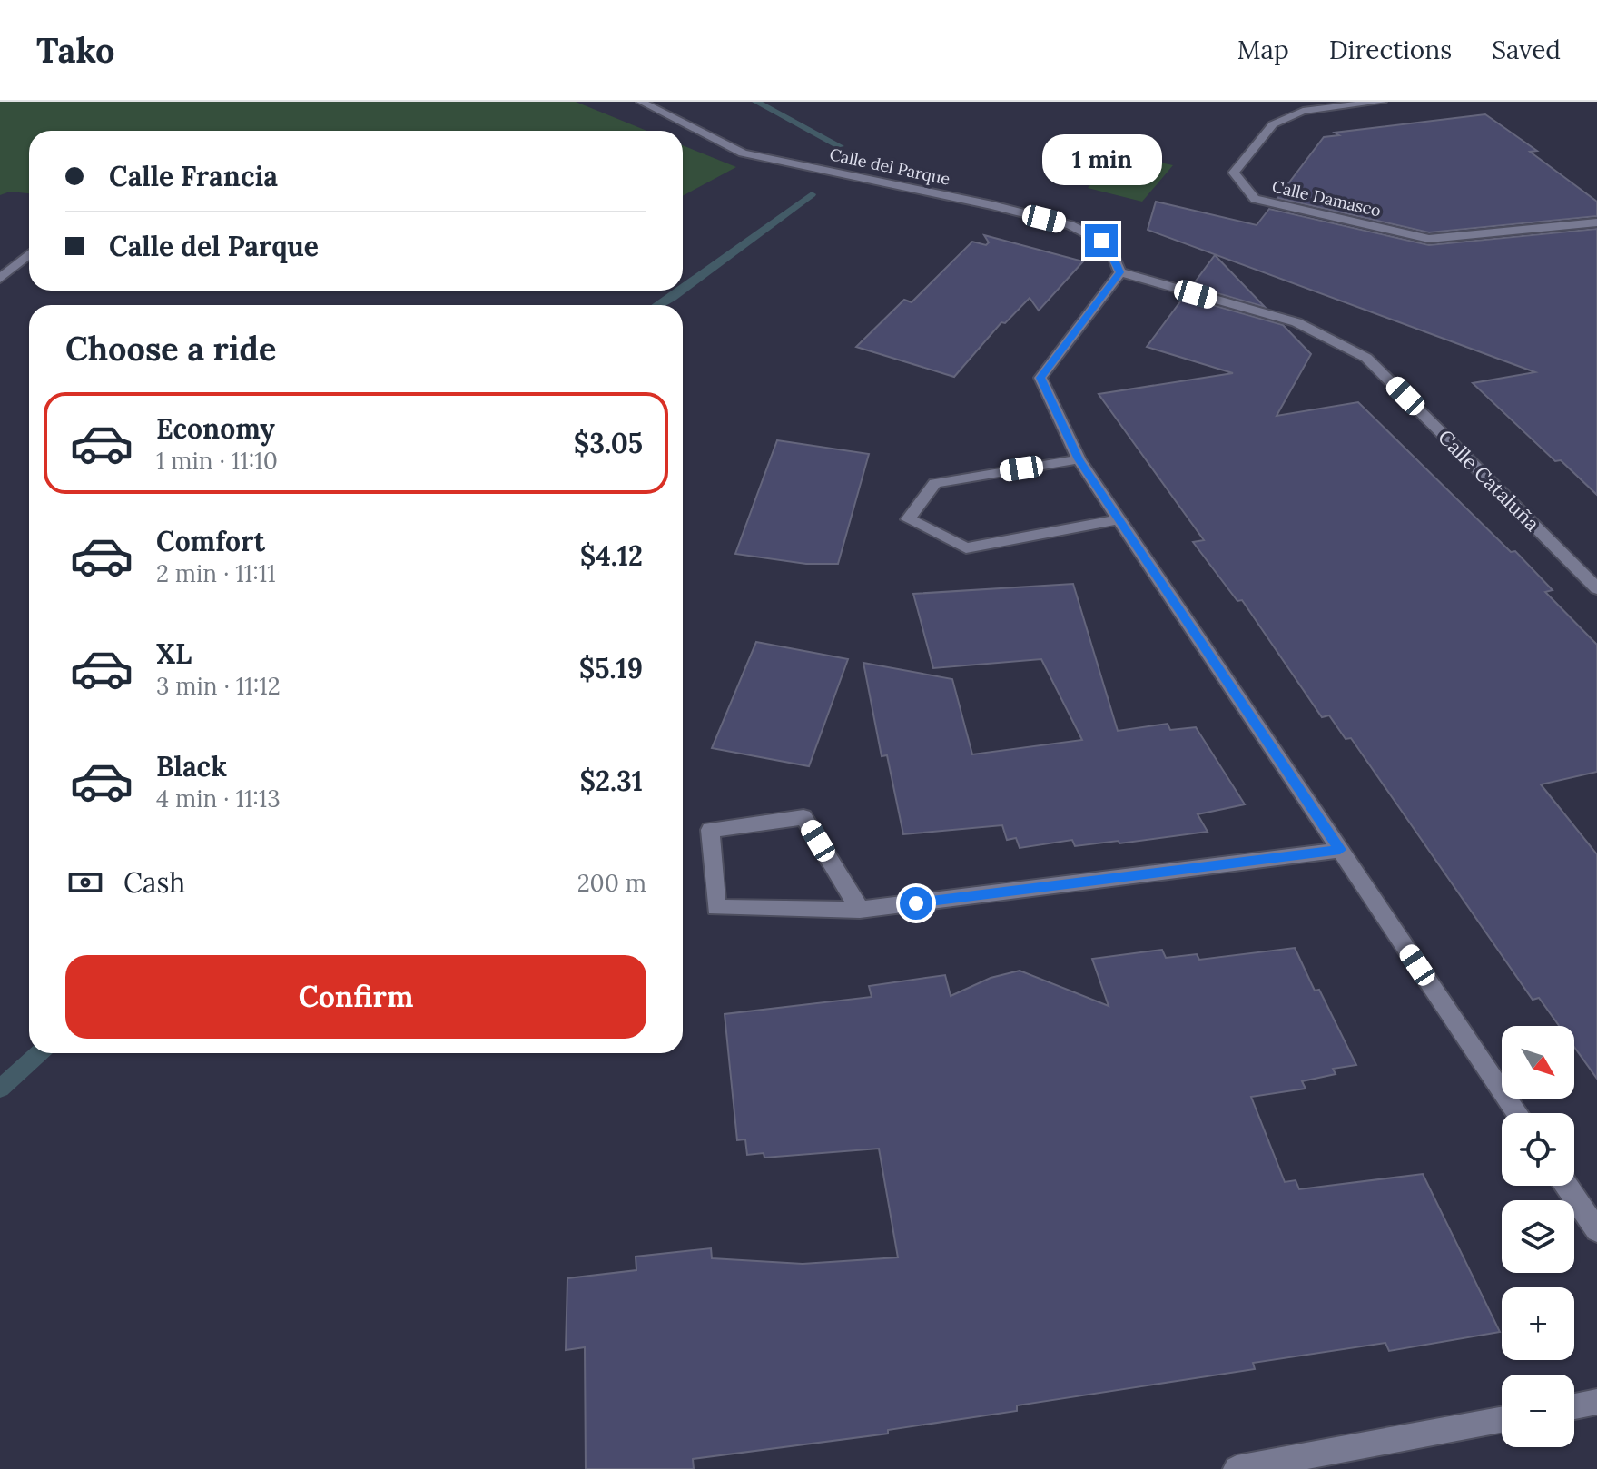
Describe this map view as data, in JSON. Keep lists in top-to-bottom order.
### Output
{
  "streets": {
    "street": ["Calle del Parque", "Calle Damasco", "Calle Cataluña"]
  },
  "crossings": [
    ["Calle del Parque", "Calle Cataluña"]
  ],
  "north": "bottom right",
  "page": {
    "header": "Tako",
    "nav": ["Map", "Directions", "Saved"],
    "banner": ["Calle Francia", "Calle del Parque"],
    "bubble": "1 min",
    "heading": "Choose a ride",
    "list": [
      {
        "name": "Economy",
        "note": "1 min · 11:10",
        "value": "$3.05"
      },
      {
        "name": "Comfort",
        "note": "2 min · 11:11",
        "value": "$4.12"
      },
      {
        "name": "XL",
        "note": "3 min · 11:12",
        "value": "$5.19"
      },
      {
        "name": "Black",
        "note": "4 min · 11:13",
        "value": "$2.31"
      }
    ],
    "pay": ["Cash", "200 m"],
    "buttons": "Confirm",
    "map_buttons": ["+", "−"]
  }
}
